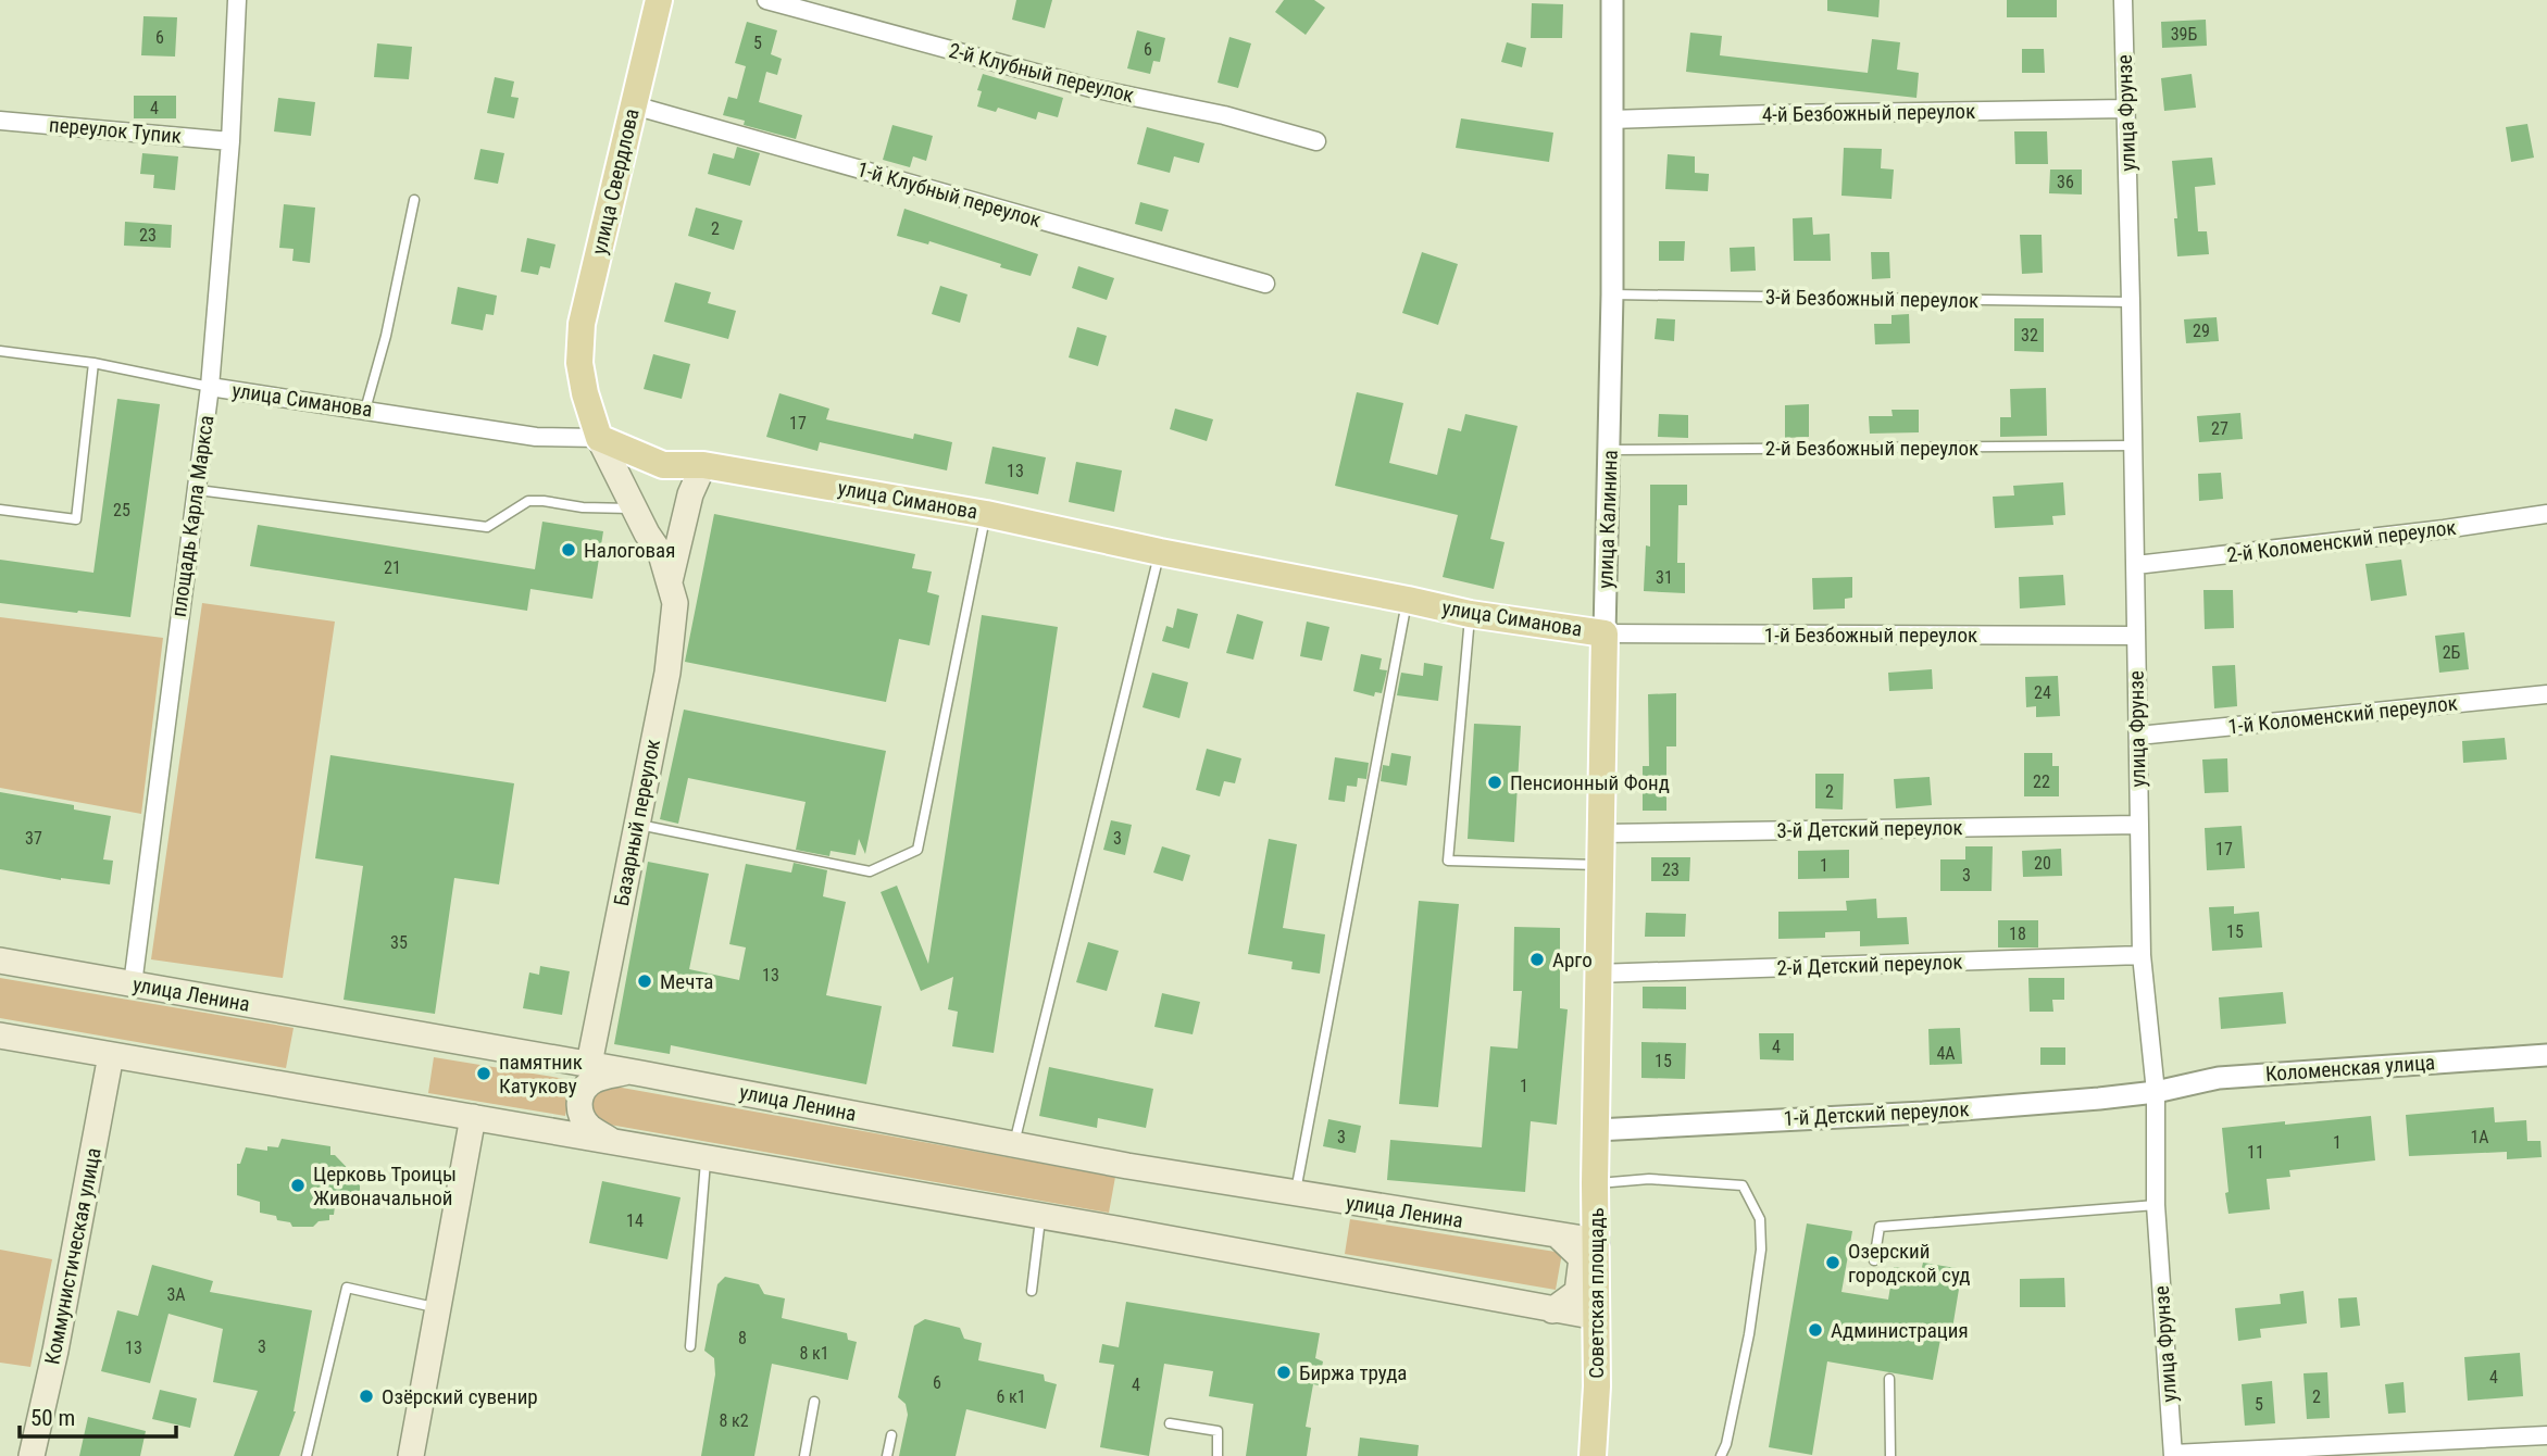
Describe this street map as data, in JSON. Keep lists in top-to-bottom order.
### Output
{
  "streets": {
    "main road": [
      "улица Свердлова",
      "улица Симанова",
      "улица Калинина",
      "Базарный переулок",
      "улица Ленина",
      "Коммунистическая улица",
      "Советская площадь"
    ],
    "street": [
      "2-й Клубный переулок",
      "4-й Безбожный переулок",
      "улица Фрунзе",
      "переулок Тупик",
      "1-й Клубный переулок",
      "площадь Карла Маркса",
      "2-й Коломенский переулок",
      "1-й Безбожный переулок",
      "1-й Коломенский переулок",
      "3-й Детский переулок",
      "2-й Детский переулок",
      "Коломенская улица",
      "1-й Детский переулок"
    ],
    "lane": ["3-й Безбожный переулок", "2-й Безбожный переулок"]
  },
  "crossings": [
    ["4-й Безбожный переулок", "улица Фрунзе"],
    ["4-й Безбожный переулок", "улица Калинина"],
    ["улица Фрунзе", "3-й Безбожный переулок"],
    ["улица Фрунзе", "2-й Безбожный переулок"],
    ["улица Фрунзе", "2-й Коломенский переулок"],
    ["улица Фрунзе", "1-й Безбожный переулок"],
    ["улица Фрунзе", "1-й Коломенский переулок"],
    ["улица Фрунзе", "3-й Детский переулок"],
    ["улица Фрунзе", "2-й Детский переулок"],
    ["улица Фрунзе", "Коломенская улица"],
    ["улица Фрунзе", "1-й Детский переулок"],
    ["переулок Тупик", "площадь Карла Маркса"],
    ["улица Свердлова", "1-й Клубный переулок"],
    ["улица Свердлова", "улица Симанова"],
    ["улица Свердлова", "Базарный переулок"],
    ["3-й Безбожный переулок", "улица Калинина"],
    ["улица Симанова", "площадь Карла Маркса"],
    ["улица Симанова", "улица Калинина"],
    ["улица Симанова", "1-й Безбожный переулок"],
    ["улица Симанова", "Базарный переулок"],
    ["2-й Безбожный переулок", "улица Калинина"],
    ["площадь Карла Маркса", "улица Ленина"],
    ["улица Калинина", "1-й Безбожный переулок"],
    ["улица Калинина", "3-й Детский переулок"],
    ["улица Калинина", "2-й Детский переулок"],
    ["улица Калинина", "1-й Детский переулок"],
    ["улица Калинина", "Советская площадь"],
    ["Базарный переулок", "улица Ленина"],
    ["улица Ленина", "Советская площадь"],
    ["Коломенская улица", "1-й Детский переулок"],
    ["1-й Детский переулок", "Советская площадь"]
  ],
  "places": [
    "Налоговая",
    "Пенсионный Фонд",
    "Арго",
    "Мечта",
    "памятник Катукову",
    "Церковь Троицы Живоначальной",
    "Озерский городской суд",
    "Администрация",
    "Биржа труда",
    "Озёрский сувенир"
  ],
  "house_numbers": [
    "39Б",
    "6",
    "5",
    "6",
    "4",
    "36",
    "2",
    "23",
    "29",
    "32",
    "17",
    "27",
    "13",
    "25",
    "21",
    "31",
    "2Б",
    "24",
    "22",
    "2",
    "37",
    "3",
    "17",
    "20",
    "1",
    "23",
    "3",
    "15",
    "18",
    "35",
    "13",
    "4",
    "4А",
    "15",
    "1",
    "3",
    "1А",
    "1",
    "11",
    "14",
    "3А",
    "8",
    "3",
    "13",
    "8 к1",
    "4",
    "6",
    "4",
    "6 к1",
    "2",
    "5",
    "8 к2"
  ],
  "scale_bar": "50 m"
}
